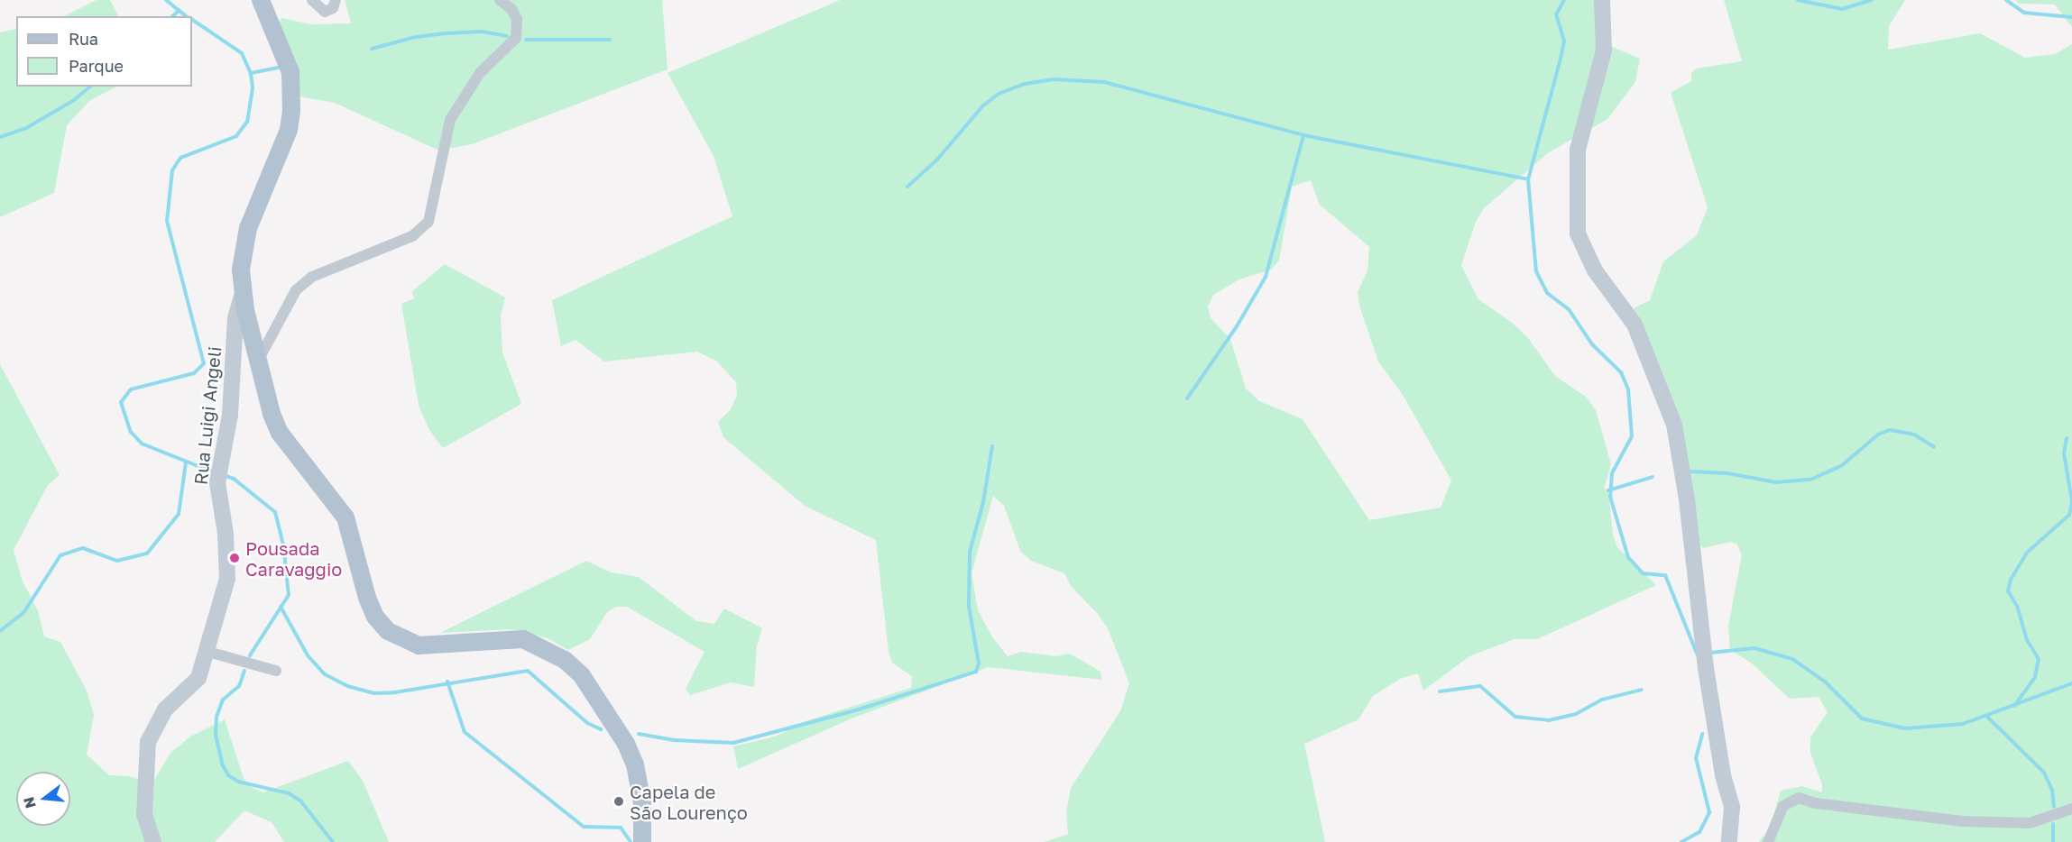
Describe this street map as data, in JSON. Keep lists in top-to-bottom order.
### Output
{
  "streets": {
    "street": ["Rua Luigi Angeli"]
  },
  "places": ["Pousada Caravaggio", "Capela de São Lourenço"],
  "legend": ["Rua", "Parque"],
  "north": "left"
}
